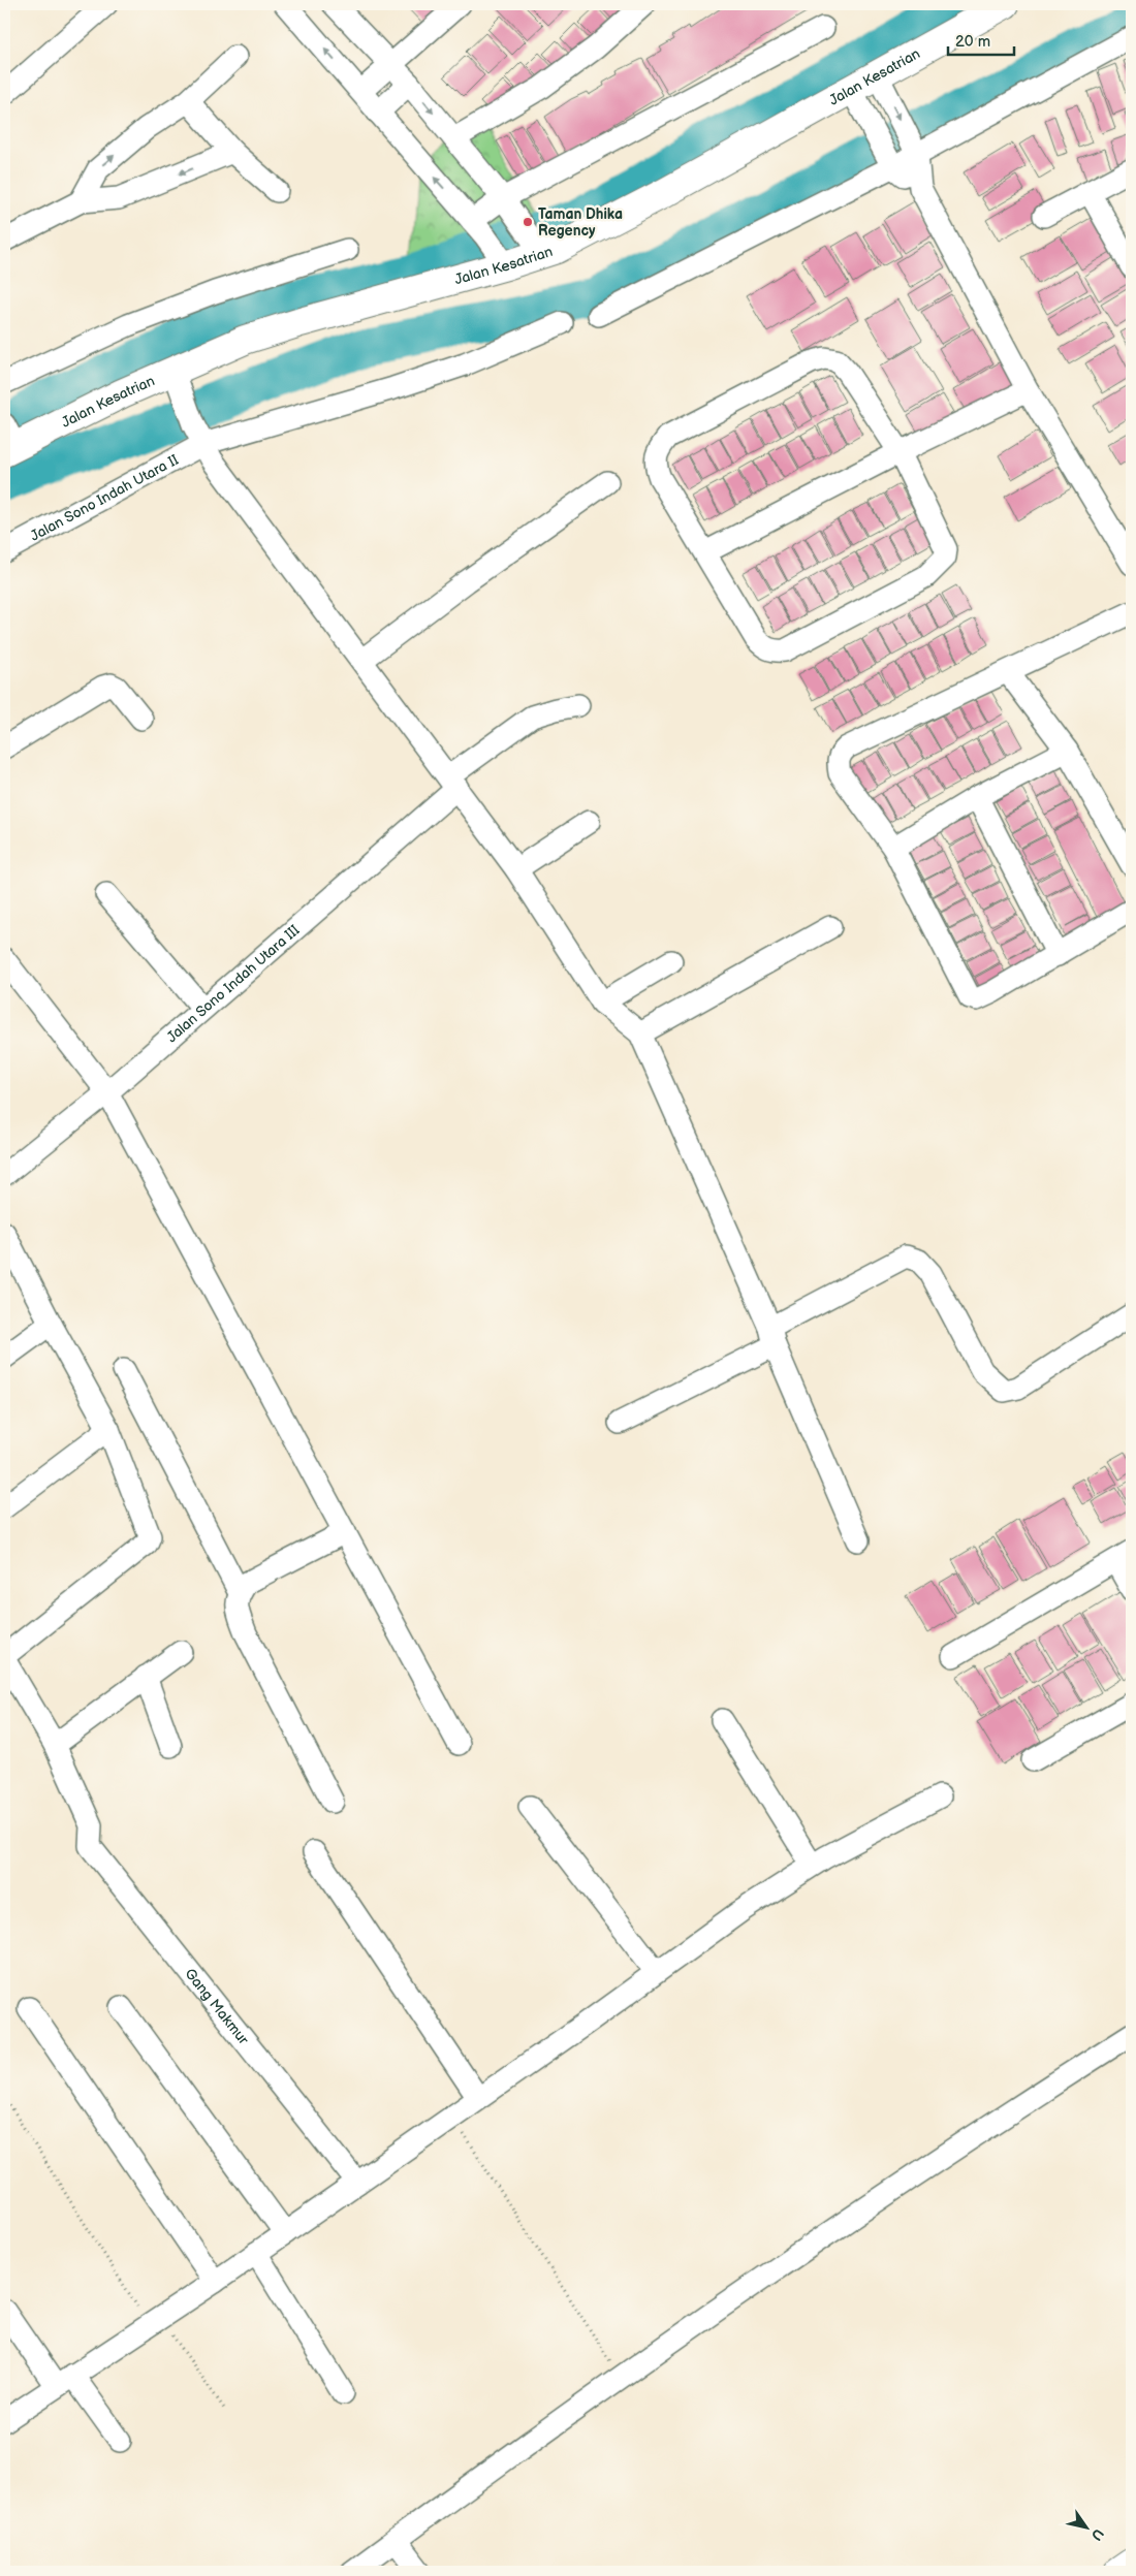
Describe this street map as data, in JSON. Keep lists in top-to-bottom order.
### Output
{
  "streets": {
    "street": [
      "Jalan Kesatrian",
      "Jalan Sono Indah Utara II",
      "Jalan Sono Indah Utara III",
      "Gang Makmur"
    ]
  },
  "places": ["Taman Dhika Regency"],
  "scale_bar": "20 m",
  "north": "bottom right"
}
